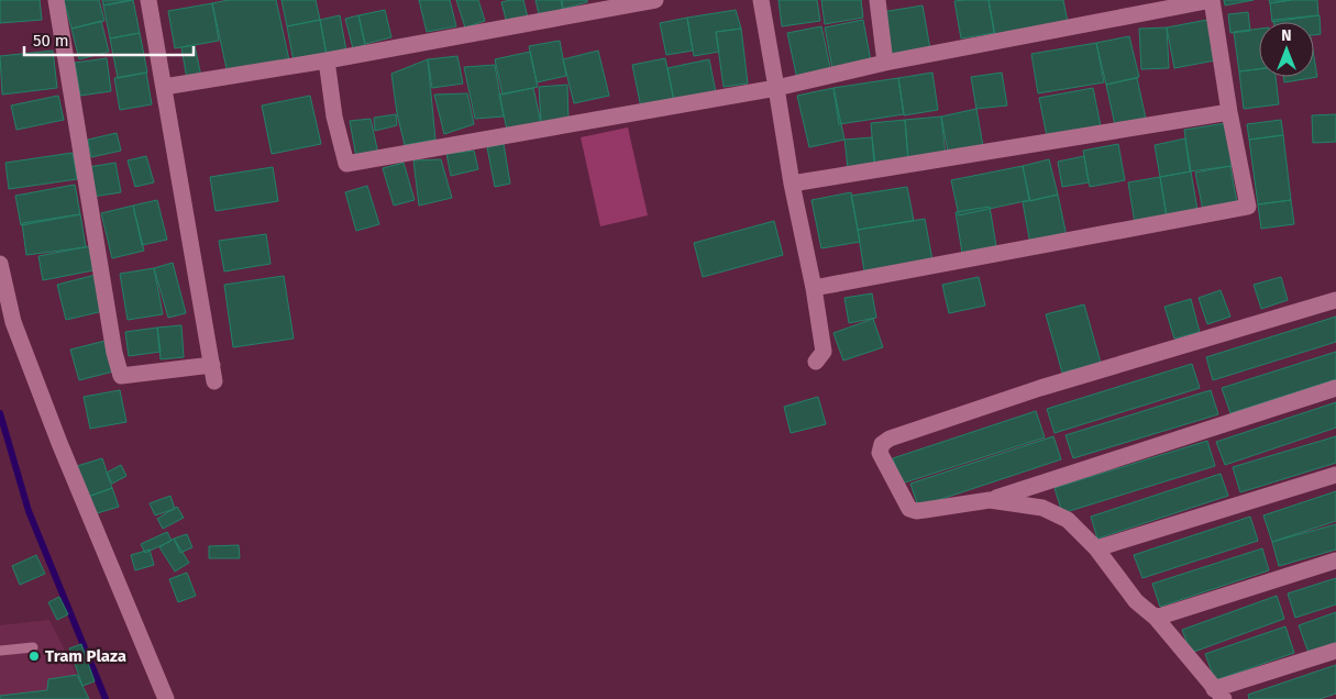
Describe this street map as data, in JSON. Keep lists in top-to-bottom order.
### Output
{
  "places": ["Tram Plaza"],
  "scale_bar": "50 m",
  "north": "top"
}
